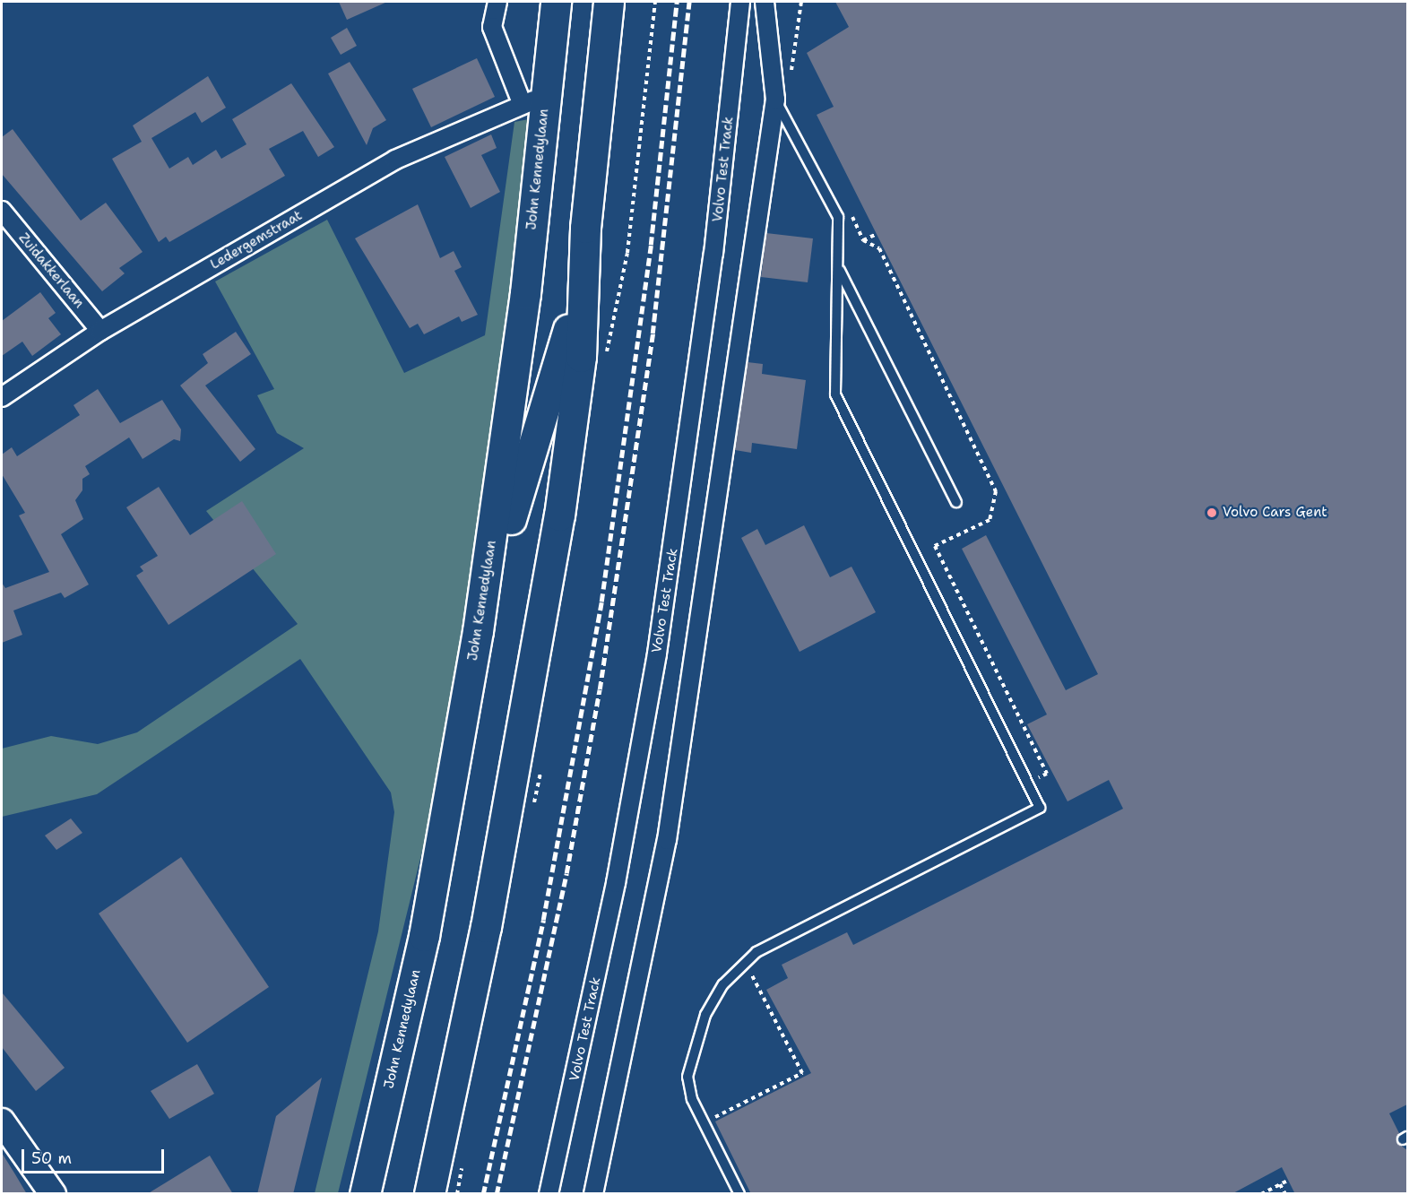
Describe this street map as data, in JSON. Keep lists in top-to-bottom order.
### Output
{
  "streets": {
    "highway": ["John Kennedylaan"],
    "street": ["Volvo Test Track", "Ledergemstraat", "Zuidakkerlaan"]
  },
  "crossings": [
    ["Ledergemstraat", "Zuidakkerlaan"]
  ],
  "places": ["Volvo Cars Gent"],
  "scale_bar": "50 m"
}
